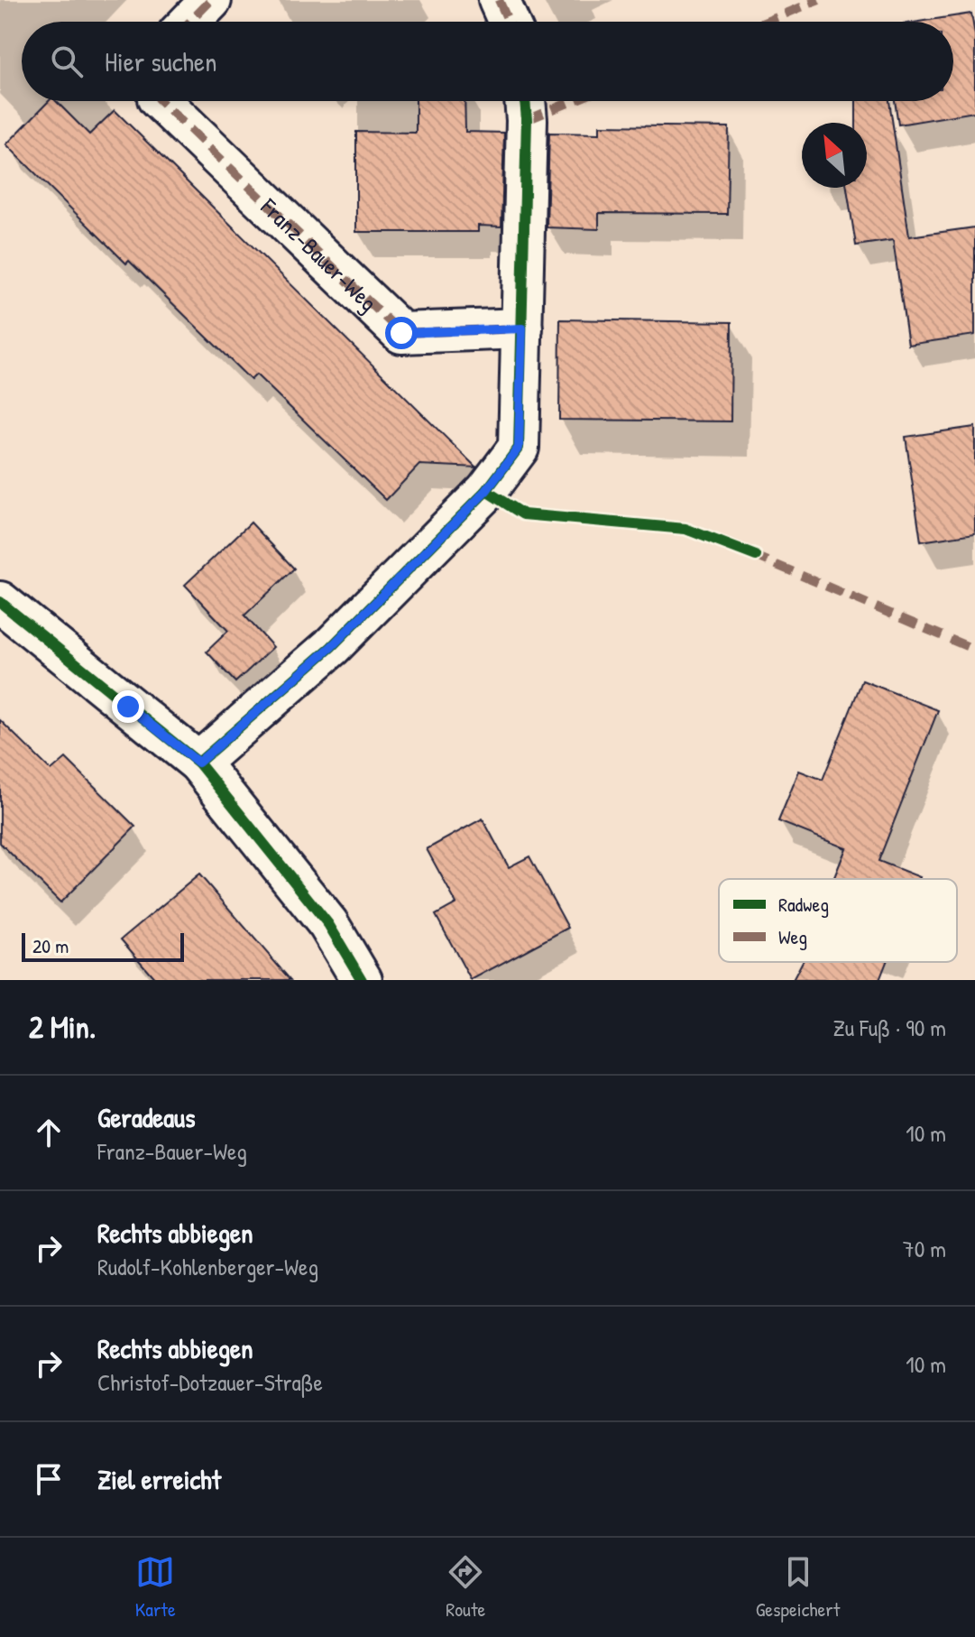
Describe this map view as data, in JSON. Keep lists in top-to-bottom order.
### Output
{
  "streets": {
    "street": ["Franz-Bauer-Weg"]
  },
  "legend": ["Radweg", "Weg"],
  "scale_bar": "20 m",
  "north": "top left",
  "page": {
    "search": "Hier suchen",
    "scale": "20 m",
    "heading": ["2 Min.", "Zu Fuß · 90 m"],
    "list": [
      ["Geradeaus", "Franz-Bauer-Weg", "10 m"],
      ["Rechts abbiegen", "Rudolf-Kohlenberger-Weg", "70 m"],
      ["Rechts abbiegen", "Christof-Dotzauer-Straße", "10 m"],
      "Ziel erreicht"
    ],
    "nav": ["Karte", "Route", "Gespeichert"]
  }
}
